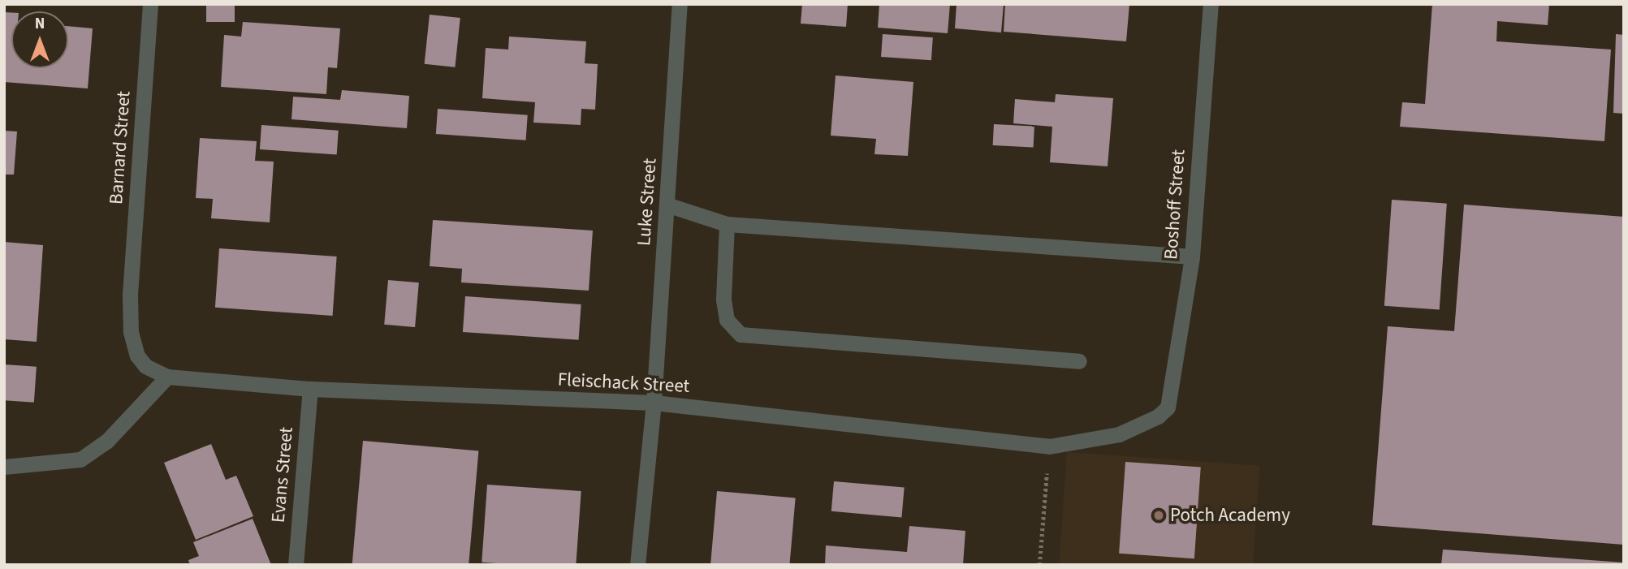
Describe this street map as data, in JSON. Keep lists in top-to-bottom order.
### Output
{
  "streets": {
    "street": [
      "Barnard Street",
      "Luke Street",
      "Boshoff Street",
      "Fleischack Street",
      "Evans Street"
    ]
  },
  "crossings": [
    ["Barnard Street", "Fleischack Street"],
    ["Luke Street", "Fleischack Street"],
    ["Boshoff Street", "Fleischack Street"],
    ["Fleischack Street", "Evans Street"]
  ],
  "places": ["Potch Academy"],
  "north": "top"
}
